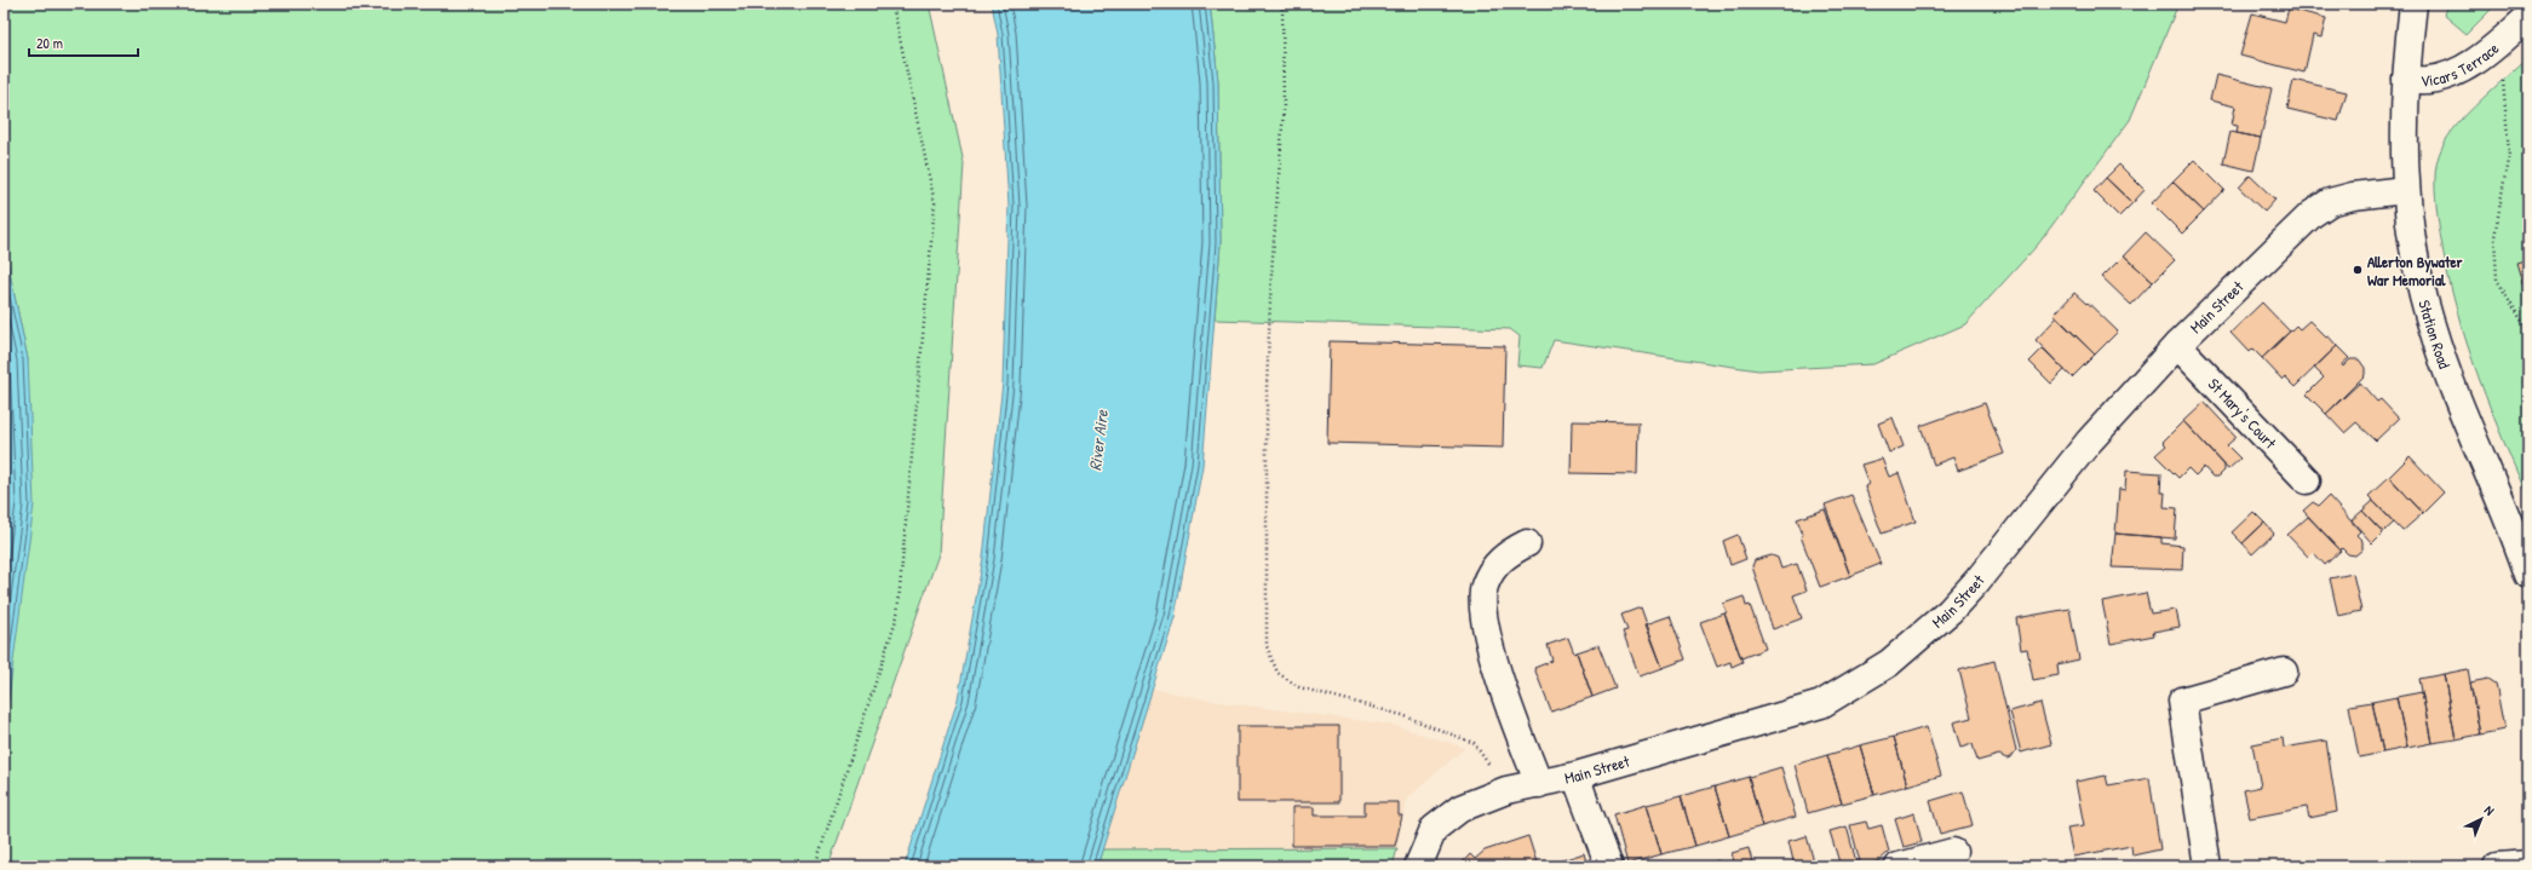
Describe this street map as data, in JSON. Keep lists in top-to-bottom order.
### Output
{
  "streets": {
    "street": [
      "Vicars Terrace",
      "Main Street",
      "Station Road",
      "St Mary's Court"
    ]
  },
  "crossings": [
    ["Vicars Terrace", "Station Road"],
    ["Main Street", "Station Road"],
    ["Main Street", "St Mary's Court"]
  ],
  "water": ["River Aire"],
  "places": ["Allerton Bywater War Memorial"],
  "scale_bar": "20 m",
  "north": "top right"
}
